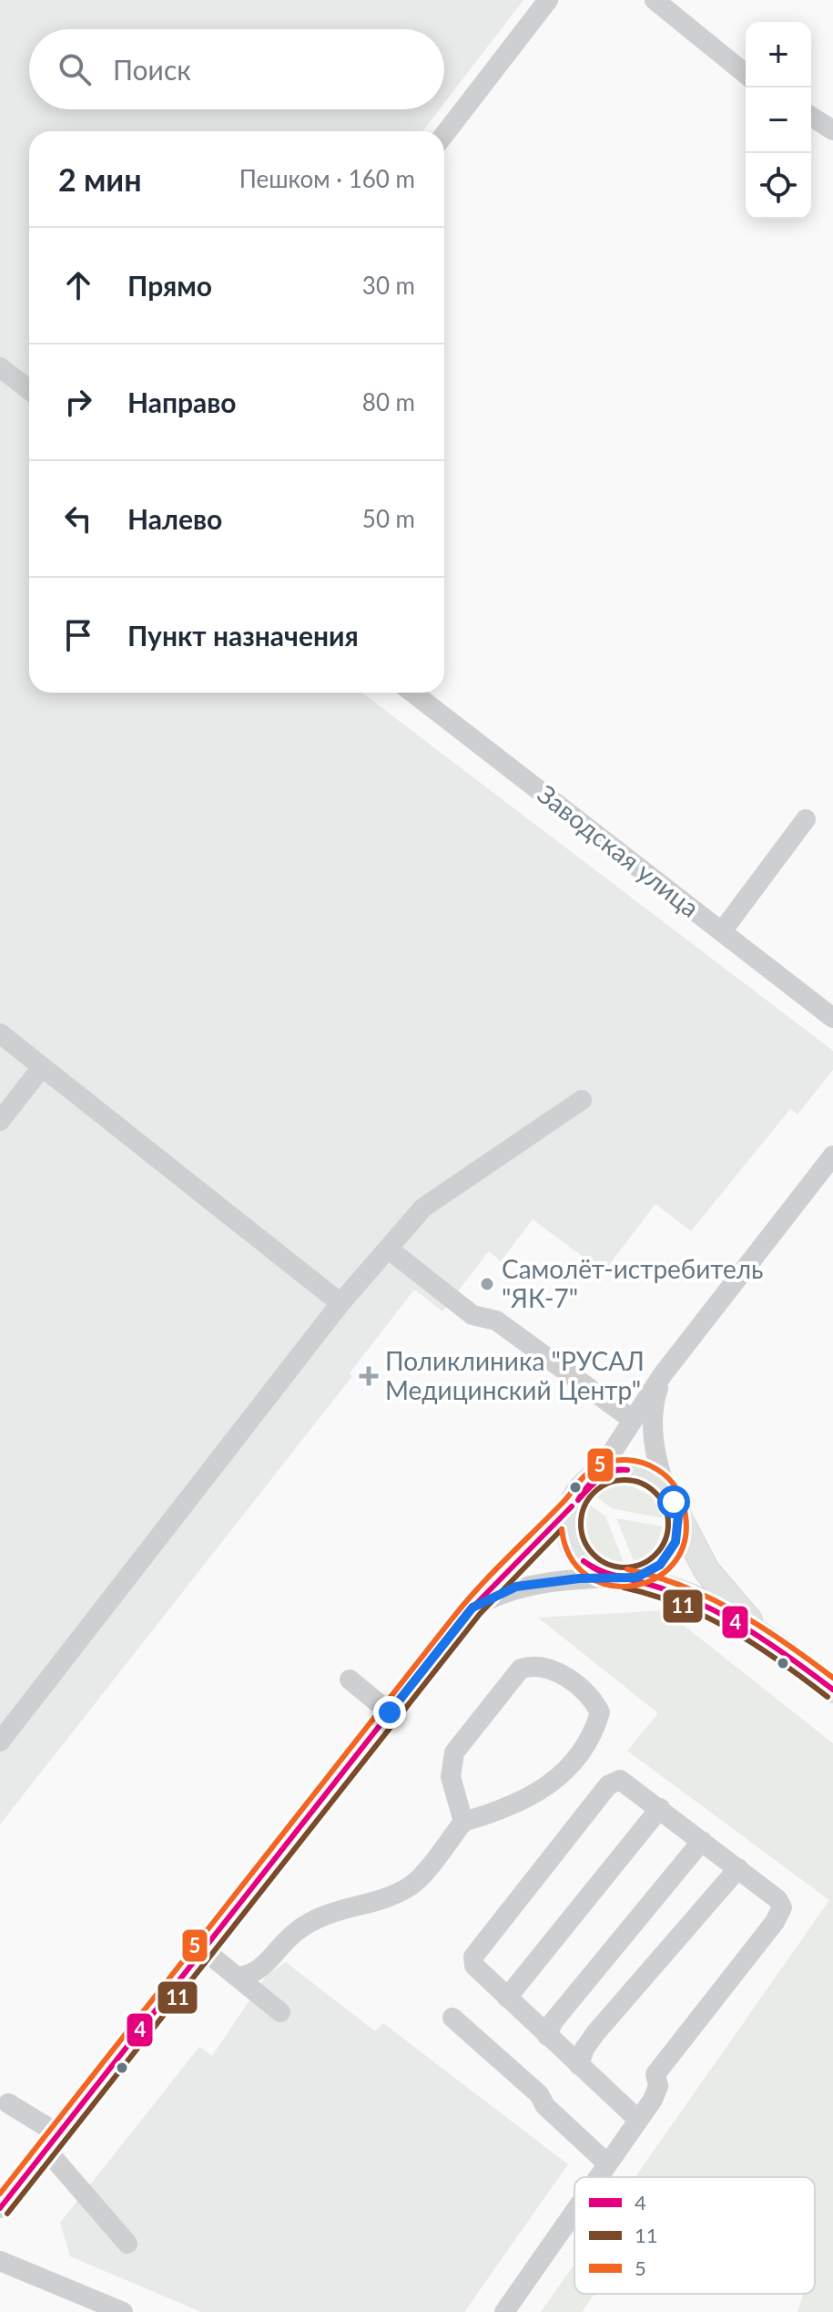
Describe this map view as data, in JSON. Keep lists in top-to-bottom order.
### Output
{
  "streets": {
    "street": ["Заводская улица"]
  },
  "places": {
    "other": ["Самолёт-истребитель \"ЯК-7\""],
    "health": ["Поликлиника \"РУСАЛ Медицинский Центр\""]
  },
  "lines": ["transit line 5", "transit line 4", "transit line 11"],
  "legend": ["4", "11", "5"],
  "page": {
    "map_buttons": ["+", "−"],
    "search": "Поиск",
    "heading": ["2 мин", "Пешком · 160 m"],
    "list": [
      ["Прямо", "30 m"],
      ["Направо", "80 m"],
      ["Налево", "50 m"],
      "Пункт назначения"
    ]
  }
}
